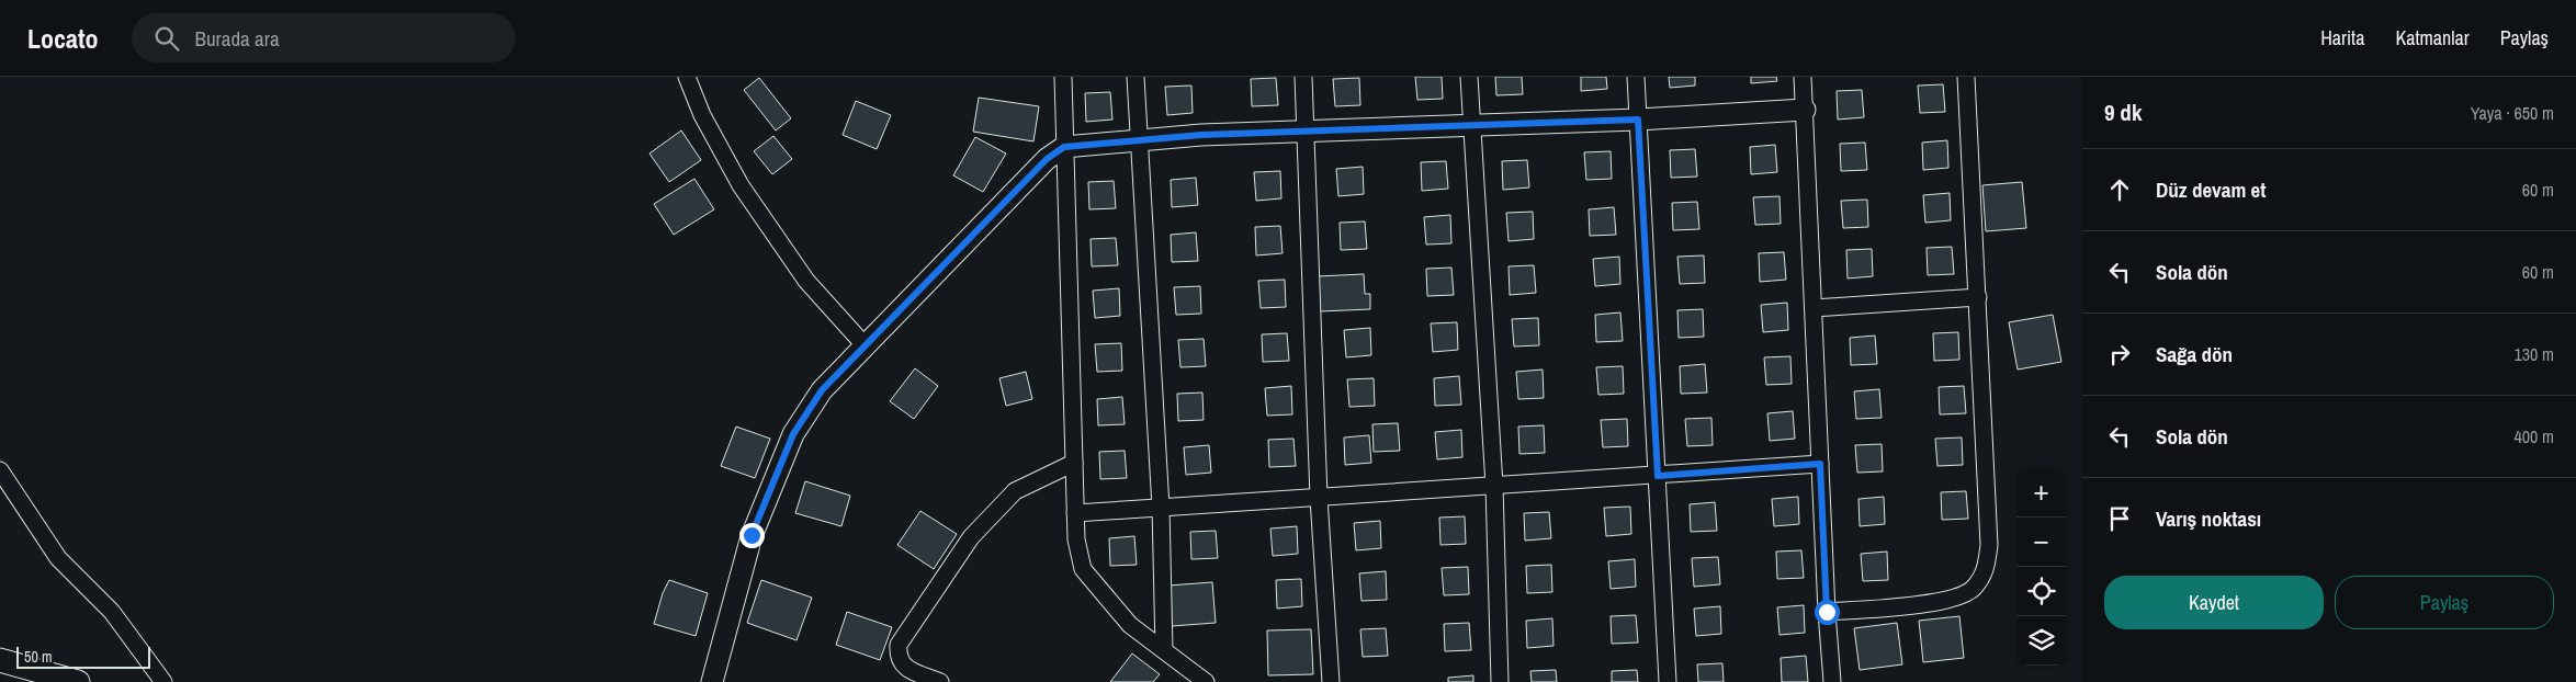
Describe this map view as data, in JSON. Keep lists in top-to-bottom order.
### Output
{
  "scale_bar": "50 m",
  "page": {
    "header": "Locato",
    "search": "Burada ara",
    "nav": ["Harita", "Katmanlar", "Paylaş"],
    "heading": ["9 dk", "Yaya · 650 m"],
    "list": [
      ["Düz devam et", "60 m"],
      ["Sola dön", "60 m"],
      ["Sağa dön", "130 m"],
      ["Sola dön", "400 m"],
      "Varış noktası"
    ],
    "map_buttons": ["+", "−"],
    "buttons": ["Kaydet", "Paylaş"],
    "scale": "50 m"
  }
}
